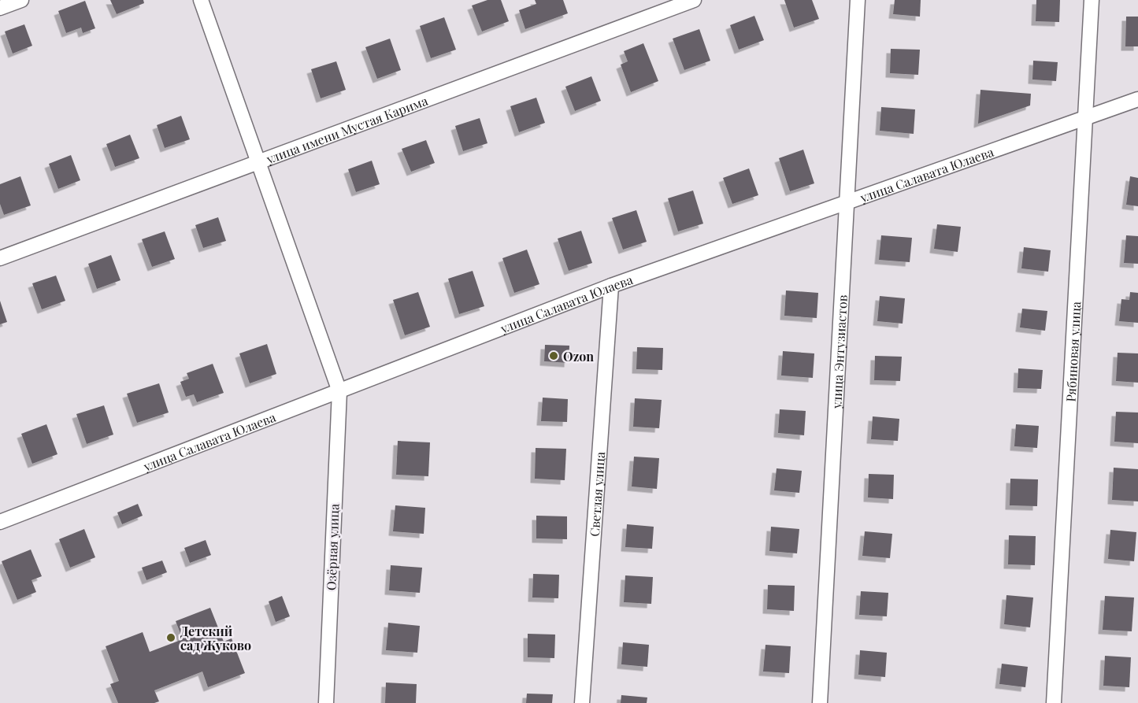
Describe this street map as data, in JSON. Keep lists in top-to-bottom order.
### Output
{
  "streets": {
    "street": [
      "улица имени Мустая Карима",
      "улица Салавата Юлаева",
      "улица Энтузиастов",
      "Рябиновая улица",
      "Светлая улица",
      "Озёрная улица"
    ]
  },
  "crossings": [
    ["улица Салавата Юлаева", "улица Энтузиастов"],
    ["улица Салавата Юлаева", "Рябиновая улица"],
    ["улица Салавата Юлаева", "Светлая улица"],
    ["улица Салавата Юлаева", "Озёрная улица"]
  ],
  "places": ["Ozon", "Детский сад Жуково"]
}
